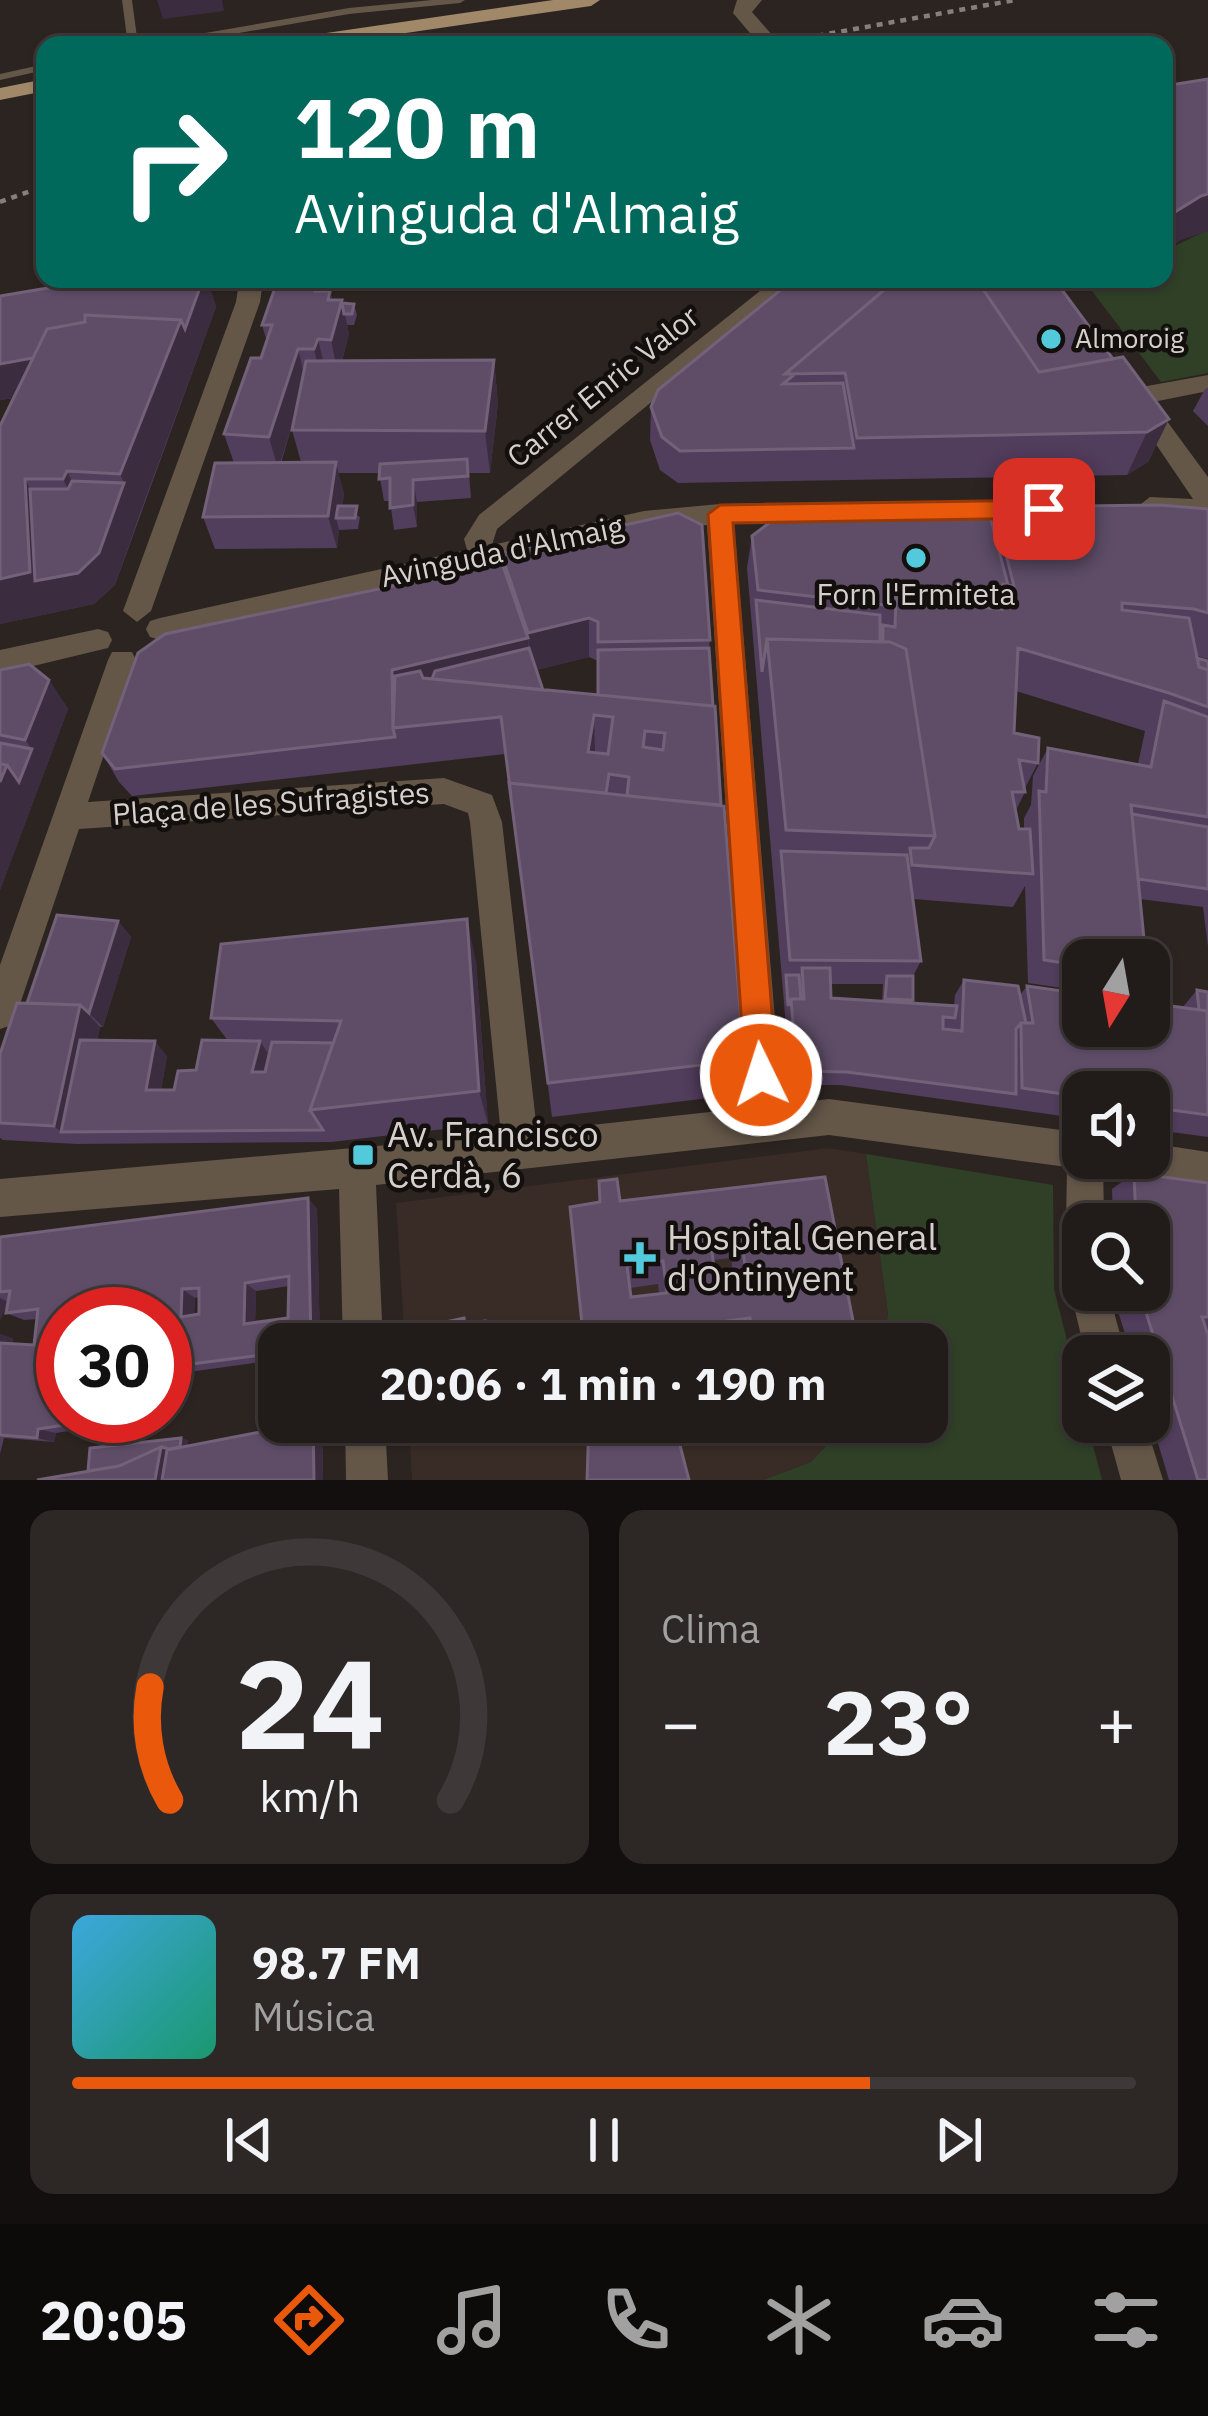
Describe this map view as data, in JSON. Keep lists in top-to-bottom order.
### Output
{
  "streets": {
    "street": ["Carrer Enric Valor", "Avinguda d'Almaig", "Plaça de les Sufragistes"]
  },
  "crossings": [
    ["Carrer Enric Valor", "Avinguda d'Almaig"]
  ],
  "places": {
    "other": ["Almoroig", "Forn l'Ermiteta"],
    "transit": ["Av. Francisco Cerdà, 6"],
    "health": ["Hospital General d'Ontinyent"]
  },
  "north": "bottom",
  "page": {
    "turn": ["120 m", "Avinguda d'Almaig"],
    "limit": "30",
    "trip": "20:06 · 1 min · 190 m",
    "tile": "Clima",
    "heat": ["−", "23°", "+"],
    "song": ["98.7 FM", "Música"],
    "tabs": "20:05",
    "gauge": ["24", "km/h"]
  }
}
